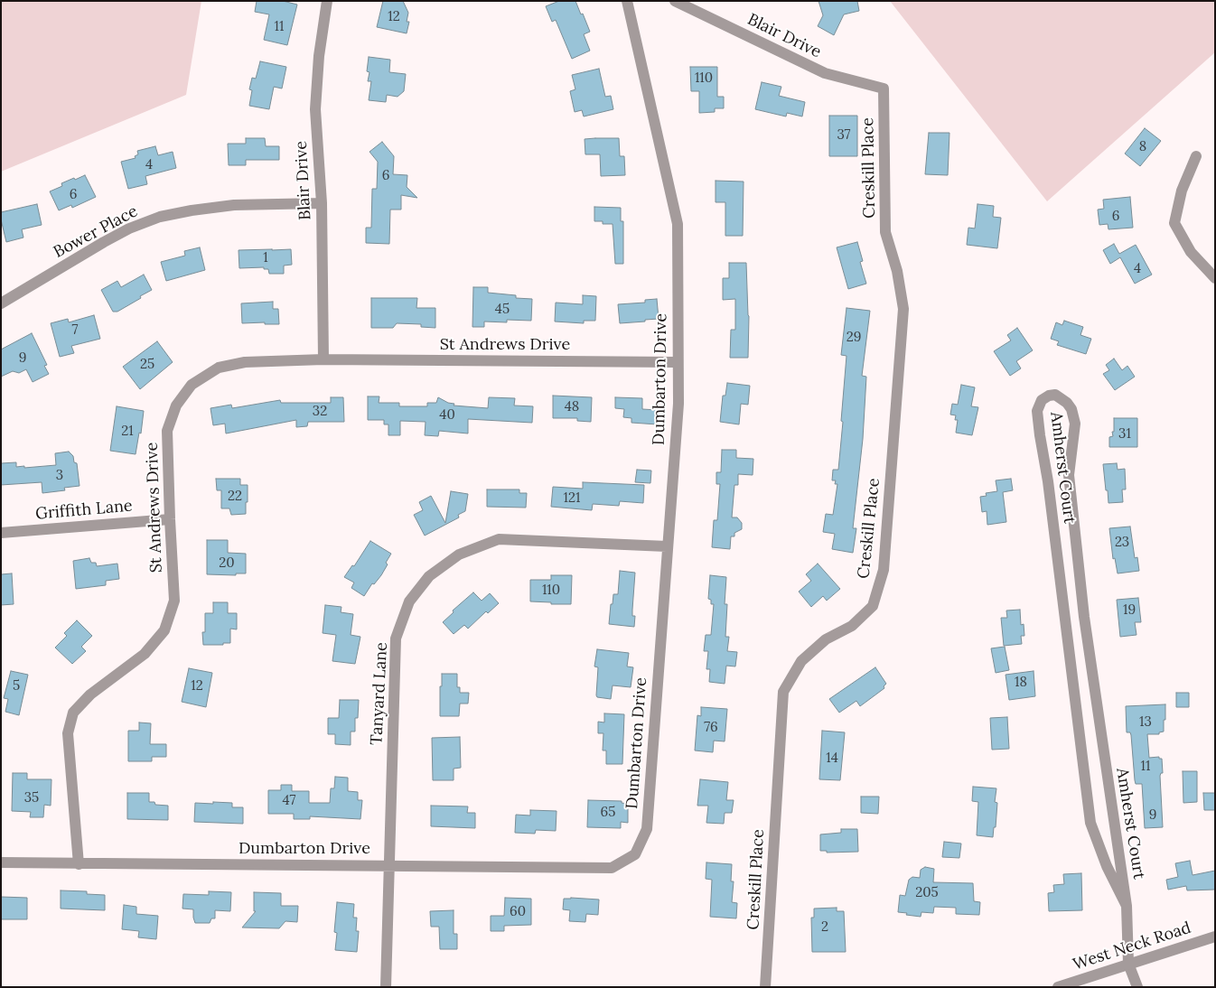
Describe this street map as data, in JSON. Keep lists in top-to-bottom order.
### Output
{
  "streets": {
    "street": [
      "Blair Drive",
      "Creskill Place",
      "Bower Place",
      "St Andrews Drive",
      "Dumbarton Drive",
      "Amherst Court",
      "Griffith Lane",
      "Tanyard Lane",
      "West Neck Road"
    ]
  },
  "crossings": [
    ["Blair Drive", "Creskill Place"],
    ["Blair Drive", "Bower Place"],
    ["Blair Drive", "St Andrews Drive"],
    ["St Andrews Drive", "Dumbarton Drive"],
    ["St Andrews Drive", "Griffith Lane"],
    ["Dumbarton Drive", "Tanyard Lane"],
    ["Amherst Court", "West Neck Road"]
  ],
  "house_numbers": [
    "12",
    "11",
    "110",
    "37",
    "8",
    "4",
    "6",
    "6",
    "6",
    "1",
    "4",
    "45",
    "7",
    "29",
    "9",
    "25",
    "48",
    "32",
    "40",
    "21",
    "31",
    "3",
    "22",
    "121",
    "23",
    "20",
    "110",
    "19",
    "18",
    "5",
    "12",
    "13",
    "76",
    "14",
    "11",
    "35",
    "47",
    "65",
    "9",
    "205",
    "60",
    "2"
  ]
}
